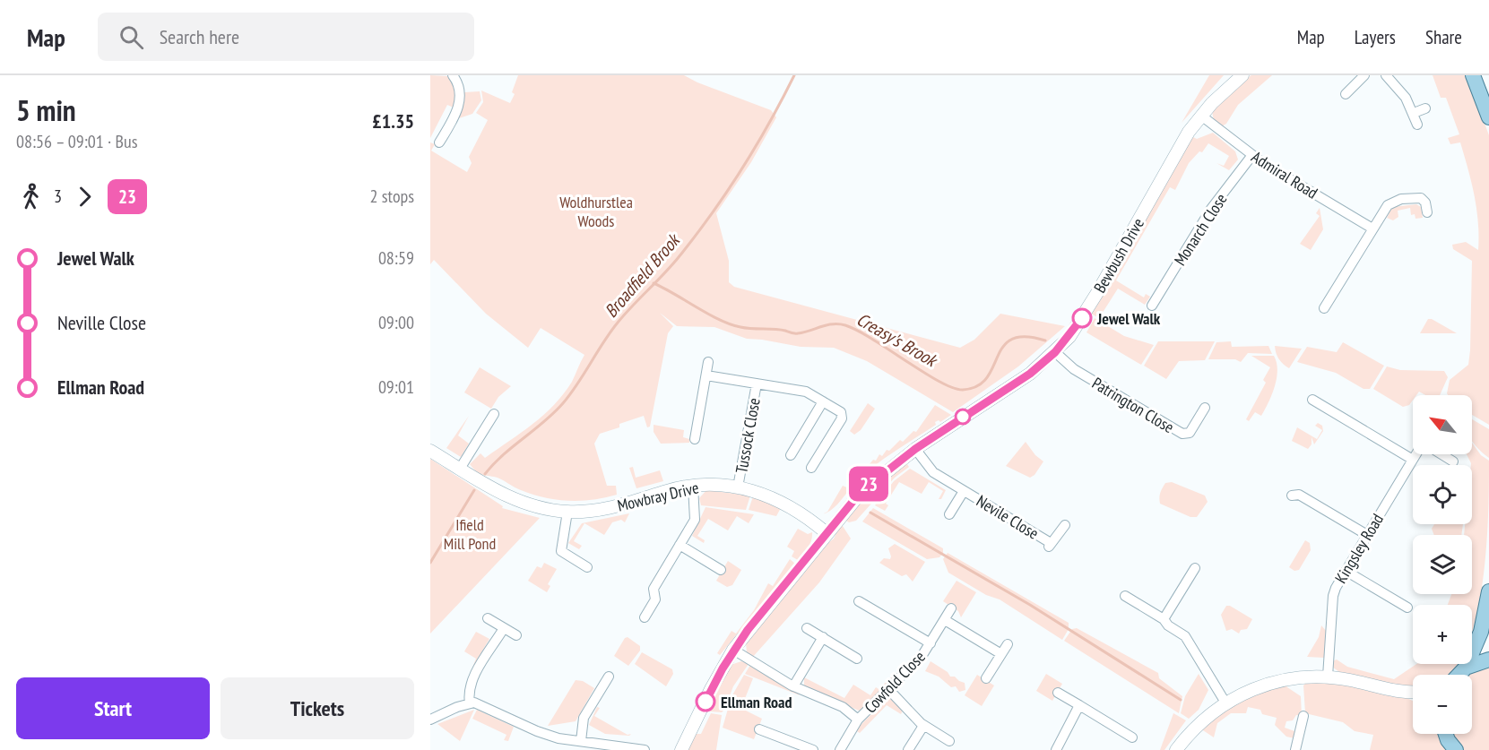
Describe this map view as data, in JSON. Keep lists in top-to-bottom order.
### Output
{
  "streets": {
    "street": [
      "Admiral Road",
      "Monarch Close",
      "Bewbush Drive",
      "Patrington Close",
      "Tussock Close",
      "Mowbray Drive",
      "Nevile Close",
      "Kingsley Road",
      "Cowfold Close"
    ]
  },
  "crossings": [
    ["Admiral Road", "Monarch Close"],
    ["Admiral Road", "Bewbush Drive"],
    ["Bewbush Drive", "Patrington Close"],
    ["Bewbush Drive", "Mowbray Drive"],
    ["Bewbush Drive", "Nevile Close"],
    ["Bewbush Drive", "Cowfold Close"],
    ["Tussock Close", "Mowbray Drive"]
  ],
  "water": ["Broadfield Brook", "Creasy's Brook"],
  "parks": ["Woldhurstlea Woods", "Ifield Mill Pond"],
  "places": ["Jewel Walk", "Ellman Road"],
  "lines": ["bus line 23"],
  "north": "top left",
  "page": {
    "header": "Map",
    "search": "Search here",
    "nav": ["Map", "Layers", "Share"],
    "heading": ["5 min", "08:56 – 09:01 · Bus", "£1.35"],
    "on_map": "23",
    "legs": ["3", "23", "2 stops"],
    "list": [
      {
        "name": "Jewel Walk",
        "value": "08:59"
      },
      {
        "name": "Neville Close",
        "value": "09:00"
      },
      {
        "name": "Ellman Road",
        "value": "09:01"
      }
    ],
    "map_buttons": ["+", "−"],
    "buttons": ["Start", "Tickets"]
  }
}
